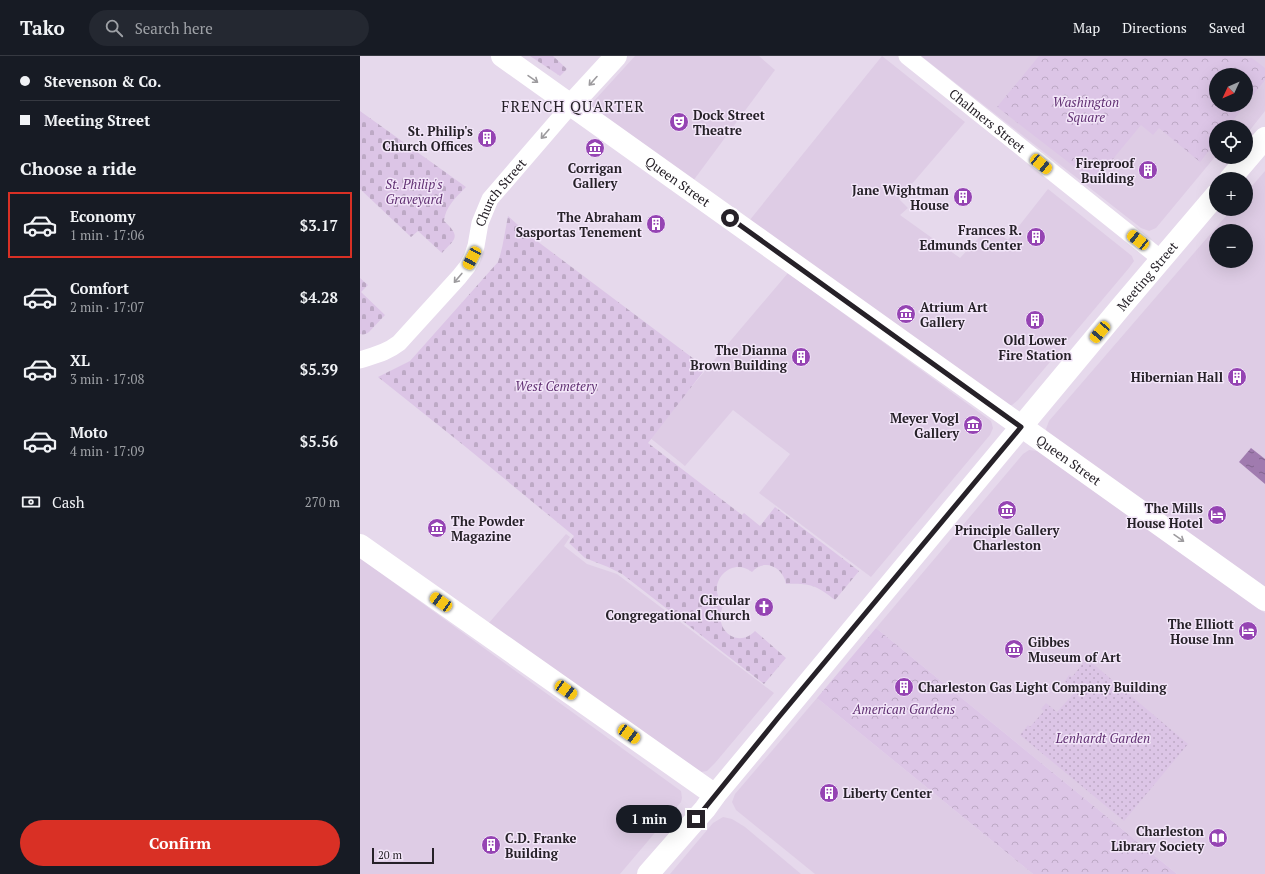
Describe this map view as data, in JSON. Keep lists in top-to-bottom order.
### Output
{
  "streets": {
    "street": [
      "Chalmers Street",
      "Queen Street",
      "Church Street",
      "Meeting Street"
    ]
  },
  "crossings": [
    ["Chalmers Street", "Meeting Street"],
    ["Queen Street", "Church Street"],
    ["Queen Street", "Meeting Street"]
  ],
  "one_way": ["Queen Street", "Church Street"],
  "districts": ["FRENCH QUARTER"],
  "parks": [
    "Washington Square",
    "St. Philip's Graveyard",
    "West Cemetery",
    "American Gardens",
    "Lenhardt Garden"
  ],
  "places": {
    "theatre": ["Dock Street Theatre"],
    "building": [
      "St. Philip's Church Offices",
      "Fireproof Building",
      "Jane Wightman House",
      "The Abraham Sasportas Tenement",
      "Frances R. Edmunds Center",
      "Old Lower Fire Station",
      "The Dianna Brown Building",
      "Hibernian Hall",
      "Charleston Gas Light Company Building",
      "Liberty Center",
      "C.D. Franke Building"
    ],
    "museum": [
      "Corrigan Gallery",
      "Atrium Art Gallery",
      "Meyer Vogl Gallery",
      "Principle Gallery Charleston",
      "The Powder Magazine",
      "Gibbes Museum of Art"
    ],
    "hotel": ["The Mills House Hotel", "The Elliott House Inn"],
    "church": ["Circular Congregational Church"],
    "library": ["Charleston Library Society"]
  },
  "scale_bar": "20 m",
  "north": "bottom left",
  "page": {
    "header": "Tako",
    "search": "Search here",
    "nav": ["Map", "Directions", "Saved"],
    "banner": ["Stevenson & Co.", "Meeting Street"],
    "map_buttons": ["+", "−"],
    "heading": "Choose a ride",
    "list": [
      {
        "name": "Economy",
        "note": "1 min · 17:06",
        "value": "$3.17"
      },
      {
        "name": "Comfort",
        "note": "2 min · 17:07",
        "value": "$4.28"
      },
      {
        "name": "XL",
        "note": "3 min · 17:08",
        "value": "$5.39"
      },
      {
        "name": "Moto",
        "note": "4 min · 17:09",
        "value": "$5.56"
      }
    ],
    "pay": ["Cash", "270 m"],
    "bubble": "1 min",
    "buttons": "Confirm",
    "scale": "20 m"
  }
}
